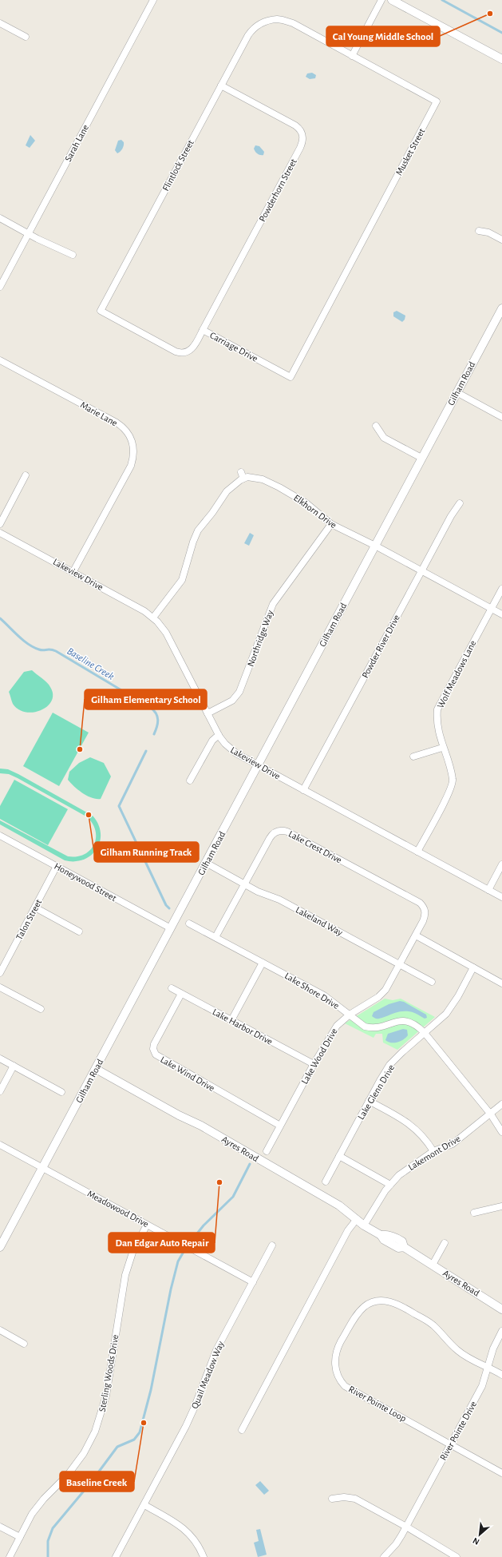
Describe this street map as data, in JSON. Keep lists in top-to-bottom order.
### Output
{
  "streets": {
    "street": [
      "Sarah Lane",
      "Musket Street",
      "Flintlock Street",
      "Powderhorn Street",
      "Carriage Drive",
      "Gilham Road",
      "Marie Lane",
      "Elkhorn Drive",
      "Lakeview Drive",
      "Northridge Way",
      "Powder River Drive",
      "Wolf Meadows Lane",
      "Lake Crest Drive",
      "Honeywood Street",
      "Talon Street",
      "Lakeland Way",
      "Lake Shore Drive",
      "Lake Harbor Drive",
      "Lake Wood Drive",
      "Lake Wind Drive",
      "Lake Glenn Drive",
      "Ayres Road",
      "Lakemont Drive",
      "Meadowood Drive",
      "Sterling Woods Drive",
      "Quail Meadow Way",
      "River Pointe Loop",
      "River Pointe Drive"
    ]
  },
  "crossings": [
    ["Musket Street", "Flintlock Street"],
    ["Musket Street", "Carriage Drive"],
    ["Flintlock Street", "Powderhorn Street"],
    ["Flintlock Street", "Carriage Drive"],
    ["Powderhorn Street", "Carriage Drive"],
    ["Gilham Road", "Elkhorn Drive"],
    ["Gilham Road", "Lakeview Drive"],
    ["Gilham Road", "Honeywood Street"],
    ["Gilham Road", "Lakeland Way"],
    ["Gilham Road", "Ayres Road"],
    ["Gilham Road", "Meadowood Drive"],
    ["Marie Lane", "Lakeview Drive"],
    ["Elkhorn Drive", "Lakeview Drive"],
    ["Elkhorn Drive", "Northridge Way"],
    ["Elkhorn Drive", "Powder River Drive"],
    ["Elkhorn Drive", "Wolf Meadows Lane"],
    ["Lakeview Drive", "Northridge Way"],
    ["Lakeview Drive", "Powder River Drive"],
    ["Lakeview Drive", "Wolf Meadows Lane"],
    ["Lake Crest Drive", "Lakeland Way"],
    ["Lake Crest Drive", "Lake Shore Drive"],
    ["Lake Crest Drive", "Lake Wood Drive"],
    ["Honeywood Street", "Talon Street"],
    ["Lakeland Way", "Lake Wood Drive"],
    ["Lake Shore Drive", "Lake Wood Drive"],
    ["Lake Shore Drive", "Lake Glenn Drive"],
    ["Lake Shore Drive", "Lakemont Drive"],
    ["Lake Harbor Drive", "Lake Wood Drive"],
    ["Lake Harbor Drive", "Lake Wind Drive"],
    ["Lake Wood Drive", "Lake Wind Drive"],
    ["Ayres Road", "Lakemont Drive"],
    ["Meadowood Drive", "Sterling Woods Drive"],
    ["Meadowood Drive", "Quail Meadow Way"],
    ["River Pointe Loop", "River Pointe Drive"]
  ],
  "water": ["Baseline Creek"],
  "places": [
    "Cal Young Middle School",
    "Gilham Elementary School",
    "Gilham Running Track",
    "Dan Edgar Auto Repair",
    "Baseline Creek"
  ],
  "north": "bottom left"
}
